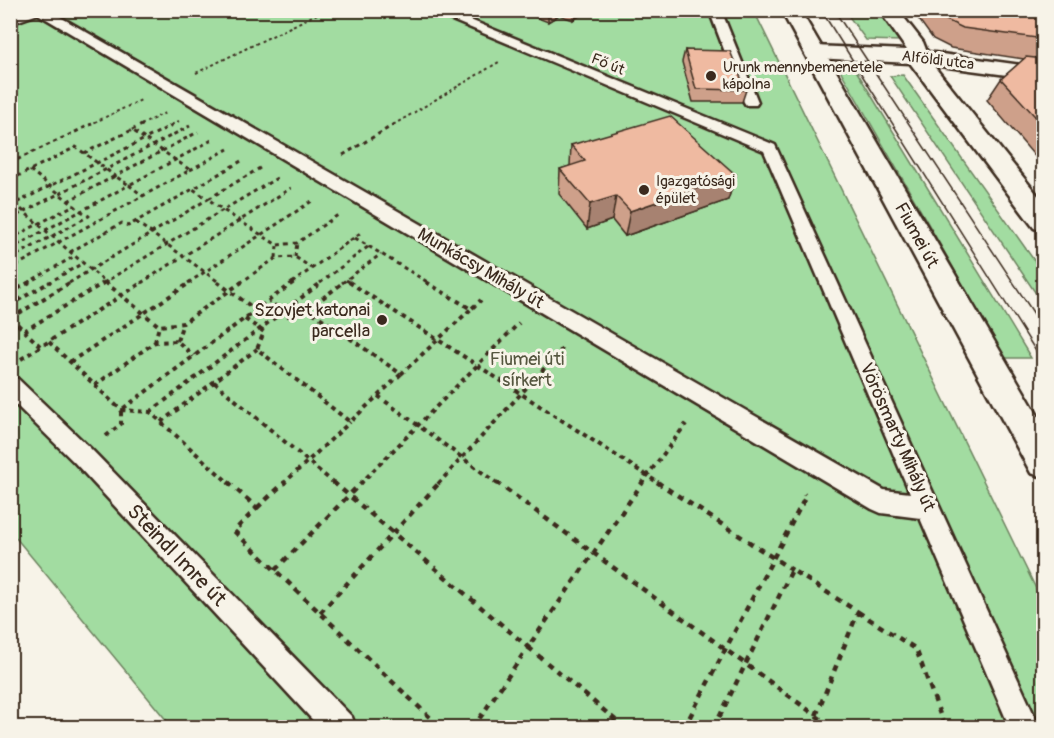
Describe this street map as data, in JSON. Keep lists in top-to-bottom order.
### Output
{
  "streets": {
    "street": ["Alföldi utca", "Fiumei út"],
    "lane": [
      "Fő út",
      "Munkácsy Mihály út",
      "Vörösmarty Mihály út",
      "Steindl Imre út"
    ]
  },
  "crossings": [
    ["Alföldi utca", "Fiumei út"],
    ["Fő út", "Vörösmarty Mihály út"],
    ["Munkácsy Mihály út", "Vörösmarty Mihály út"]
  ],
  "parks": ["Fiumei úti sírkert"],
  "places": ["Urunk mennybemenetele kápolna", "Igazgatósági épület", "Szovjet katonai parcella"]
}
